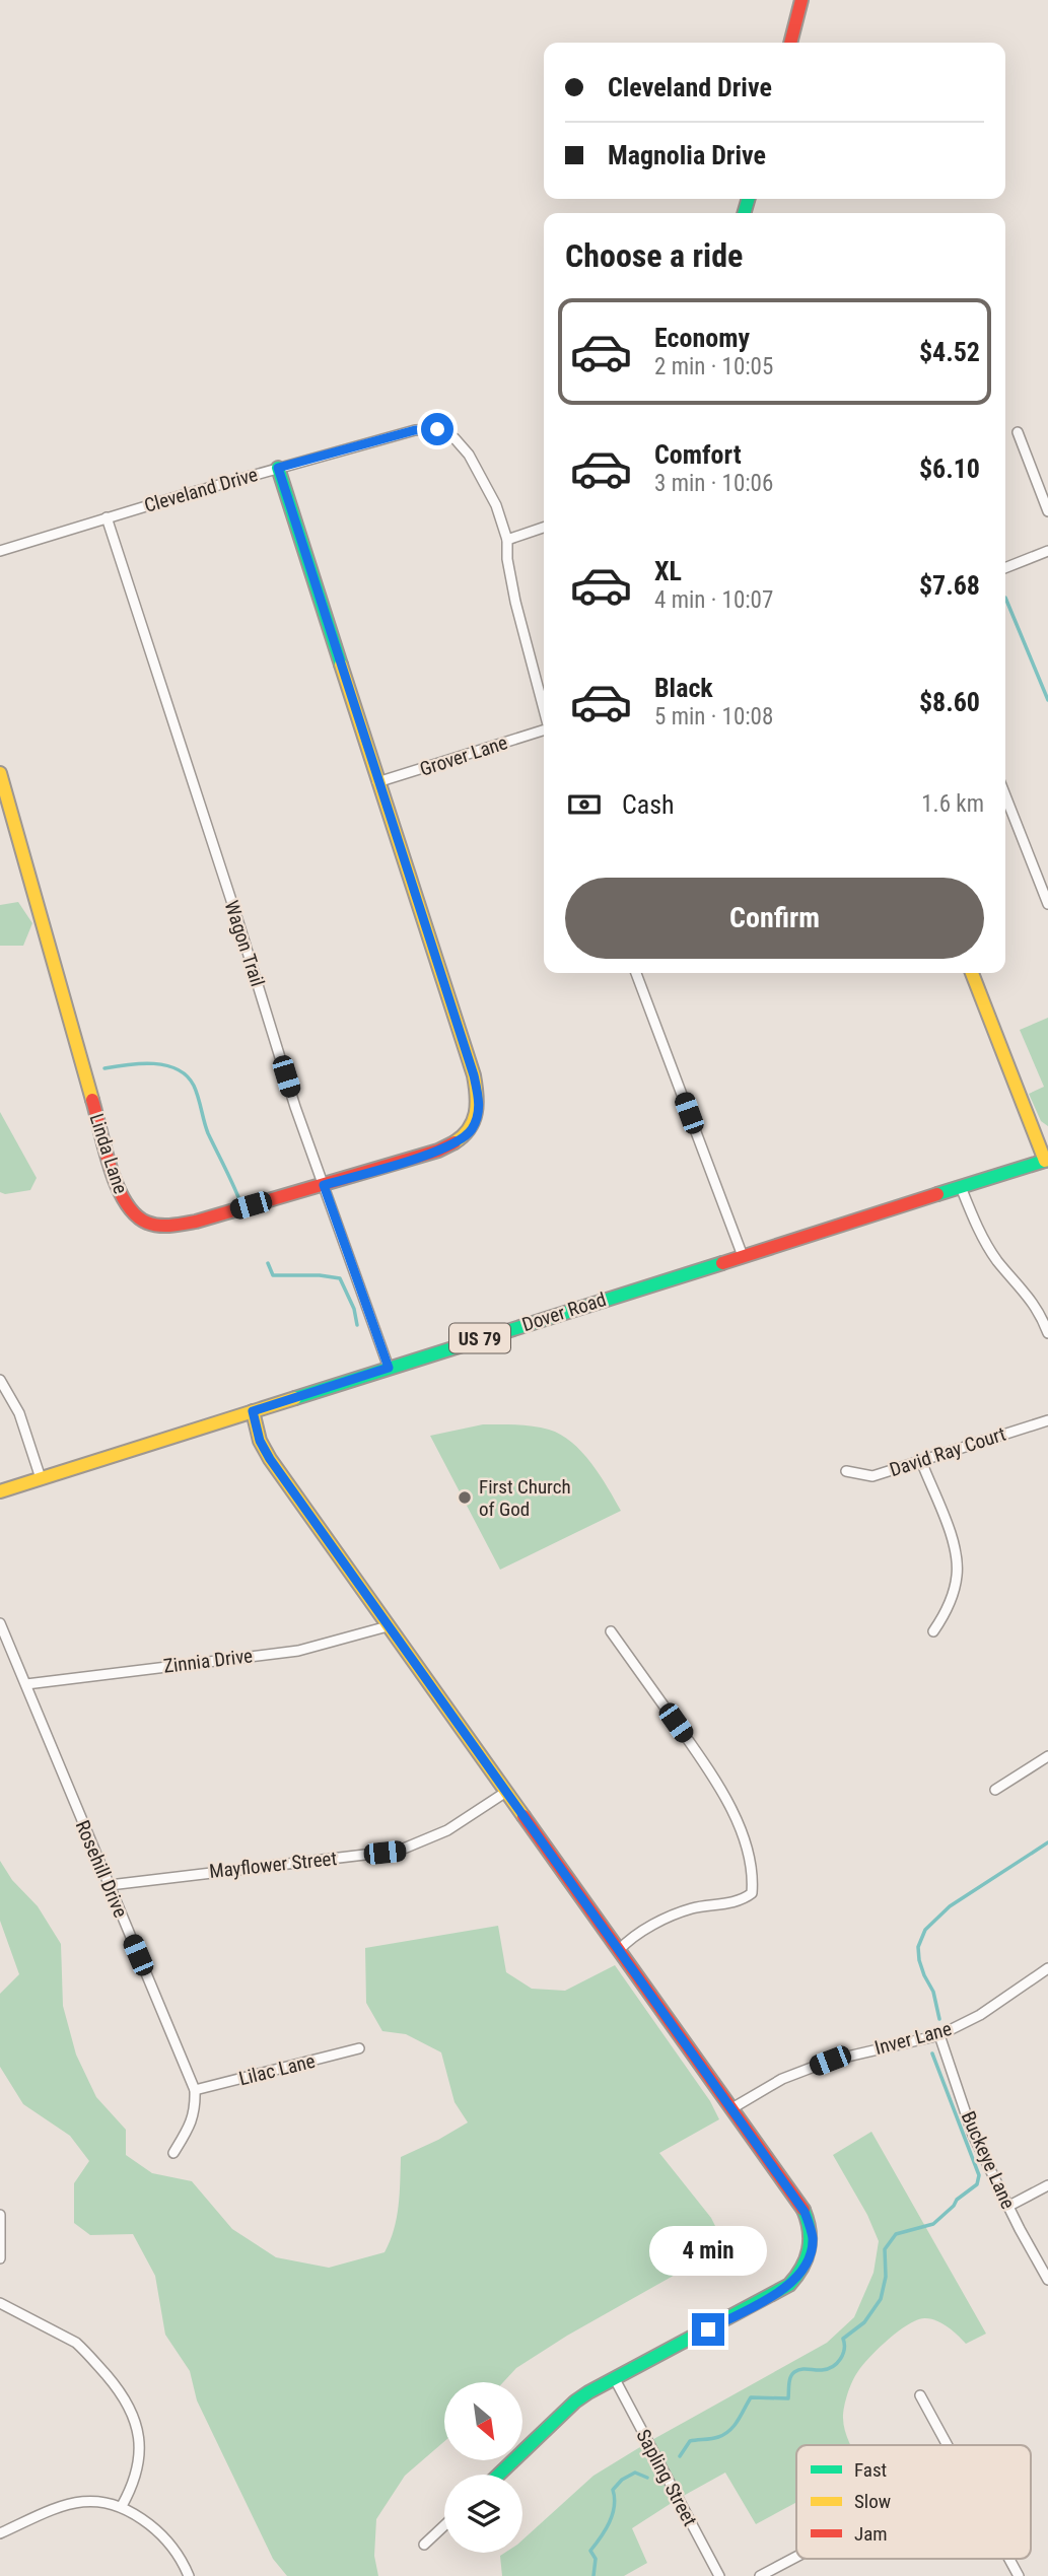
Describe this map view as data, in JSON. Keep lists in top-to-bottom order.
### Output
{
  "streets": {
    "street": [
      "Cleveland Drive",
      "Grover Lane",
      "Wagon Trail",
      "Linda Lane",
      "Dover Road",
      "US 79",
      "David Ray Court",
      "Zinnia Drive",
      "Mayflower Street",
      "Rosehill Drive",
      "Inver Lane",
      "Lilac Lane",
      "Buckeye Lane",
      "Sapling Street"
    ]
  },
  "crossings": [
    ["Cleveland Drive", "Wagon Trail"],
    ["Cleveland Drive", "Linda Lane"],
    ["Grover Lane", "Linda Lane"],
    ["Wagon Trail", "Linda Lane"],
    ["Wagon Trail", "Dover Road"],
    ["Zinnia Drive", "Rosehill Drive"],
    ["Mayflower Street", "Rosehill Drive"],
    ["Rosehill Drive", "Lilac Lane"],
    ["Inver Lane", "Buckeye Lane"]
  ],
  "places": ["First Church of God"],
  "legend": ["Fast", "Slow", "Jam"],
  "north": "bottom right",
  "page": {
    "banner": ["Cleveland Drive", "Magnolia Drive"],
    "heading": "Choose a ride",
    "list": [
      {
        "name": "Economy",
        "note": "2 min · 10:05",
        "value": "$4.52"
      },
      {
        "name": "Comfort",
        "note": "3 min · 10:06",
        "value": "$6.10"
      },
      {
        "name": "XL",
        "note": "4 min · 10:07",
        "value": "$7.68"
      },
      {
        "name": "Black",
        "note": "5 min · 10:08",
        "value": "$8.60"
      }
    ],
    "pay": ["Cash", "1.6 km"],
    "buttons": "Confirm",
    "bubble": "4 min"
  }
}
